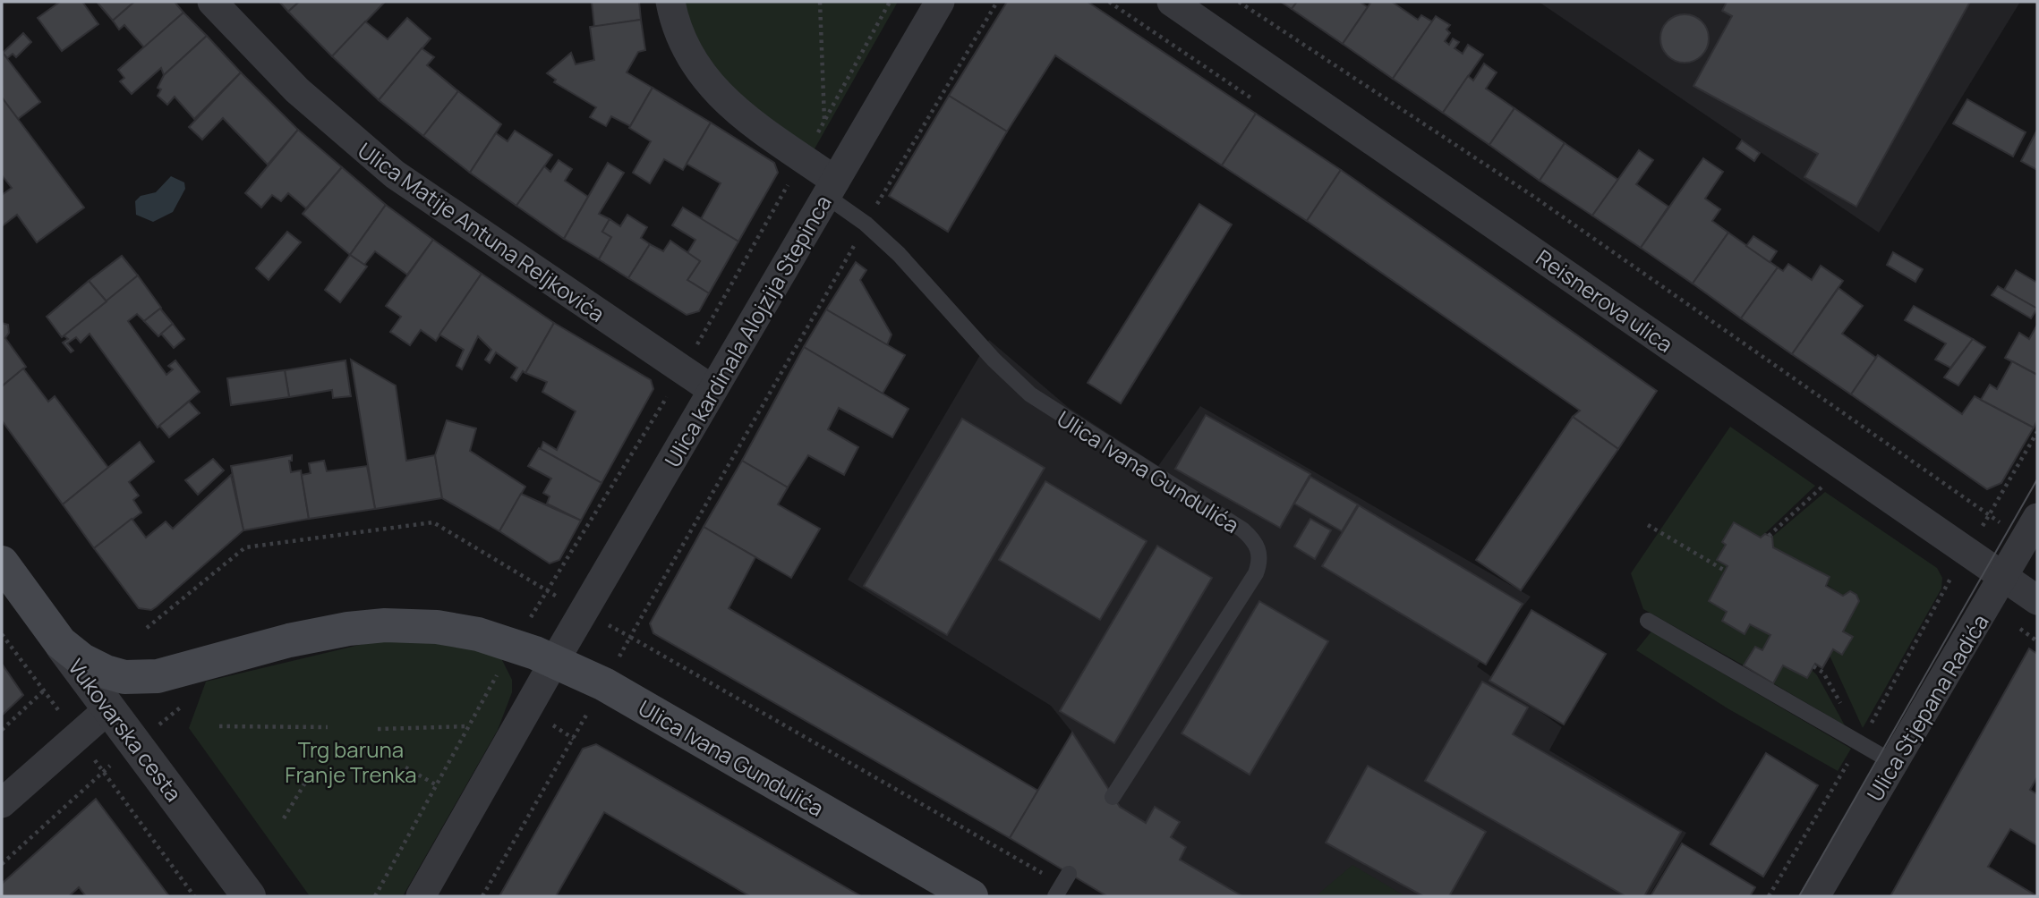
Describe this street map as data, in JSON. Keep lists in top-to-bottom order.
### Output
{
  "streets": {
    "main road": ["Ulica Ivana Gundulića", "Vukovarska cesta"],
    "street": [
      "Ulica Matije Antuna Reljkovića",
      "Reisnerova ulica",
      "Ulica kardinala Alojzija Stepinca",
      "Ulica Stjepana Radića"
    ]
  },
  "crossings": [
    ["Ulica Matije Antuna Reljkovića", "Ulica kardinala Alojzija Stepinca"],
    ["Reisnerova ulica", "Ulica Stjepana Radića"],
    ["Ulica kardinala Alojzija Stepinca", "Ulica Ivana Gundulića"],
    ["Ulica Ivana Gundulića", "Vukovarska cesta"]
  ],
  "parks": ["Trg baruna Franje Trenka"]
}
